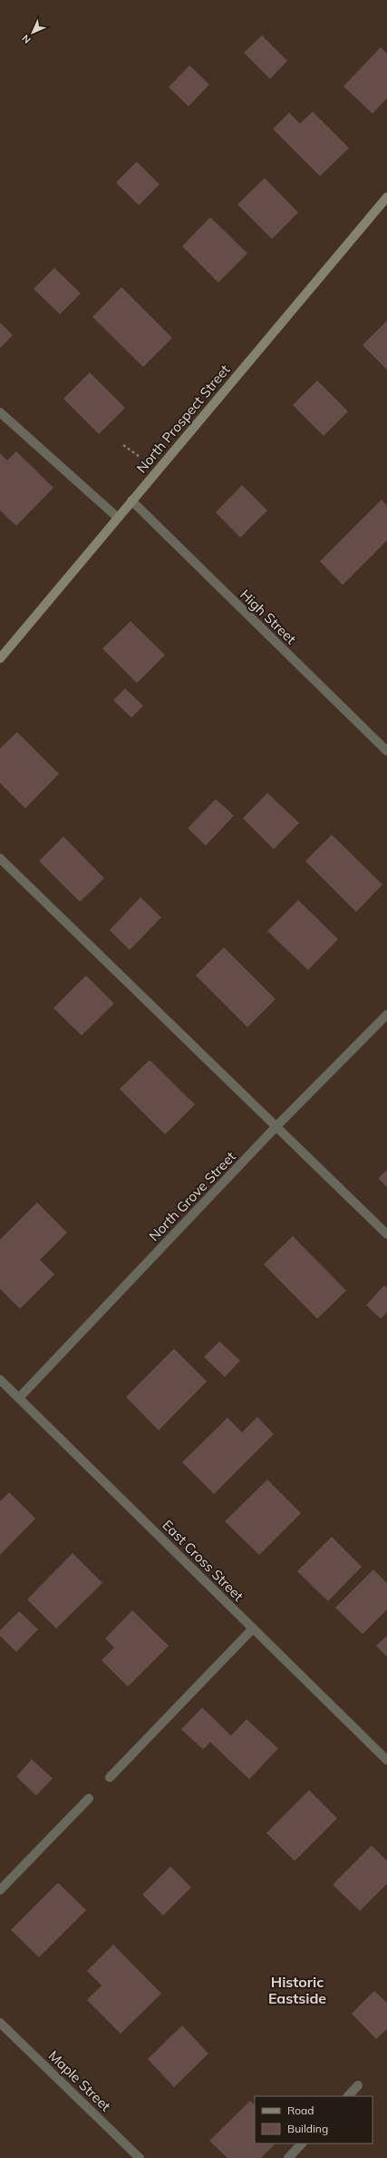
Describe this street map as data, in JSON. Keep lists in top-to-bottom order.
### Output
{
  "streets": {
    "main road": ["North Prospect Street"],
    "street": [
      "High Street",
      "North Grove Street",
      "East Cross Street",
      "Maple Street"
    ]
  },
  "crossings": [
    ["North Prospect Street", "High Street"],
    ["North Grove Street", "East Cross Street"]
  ],
  "districts": ["Historic Eastside"],
  "legend": ["Road", "Building"],
  "north": "bottom left"
}
